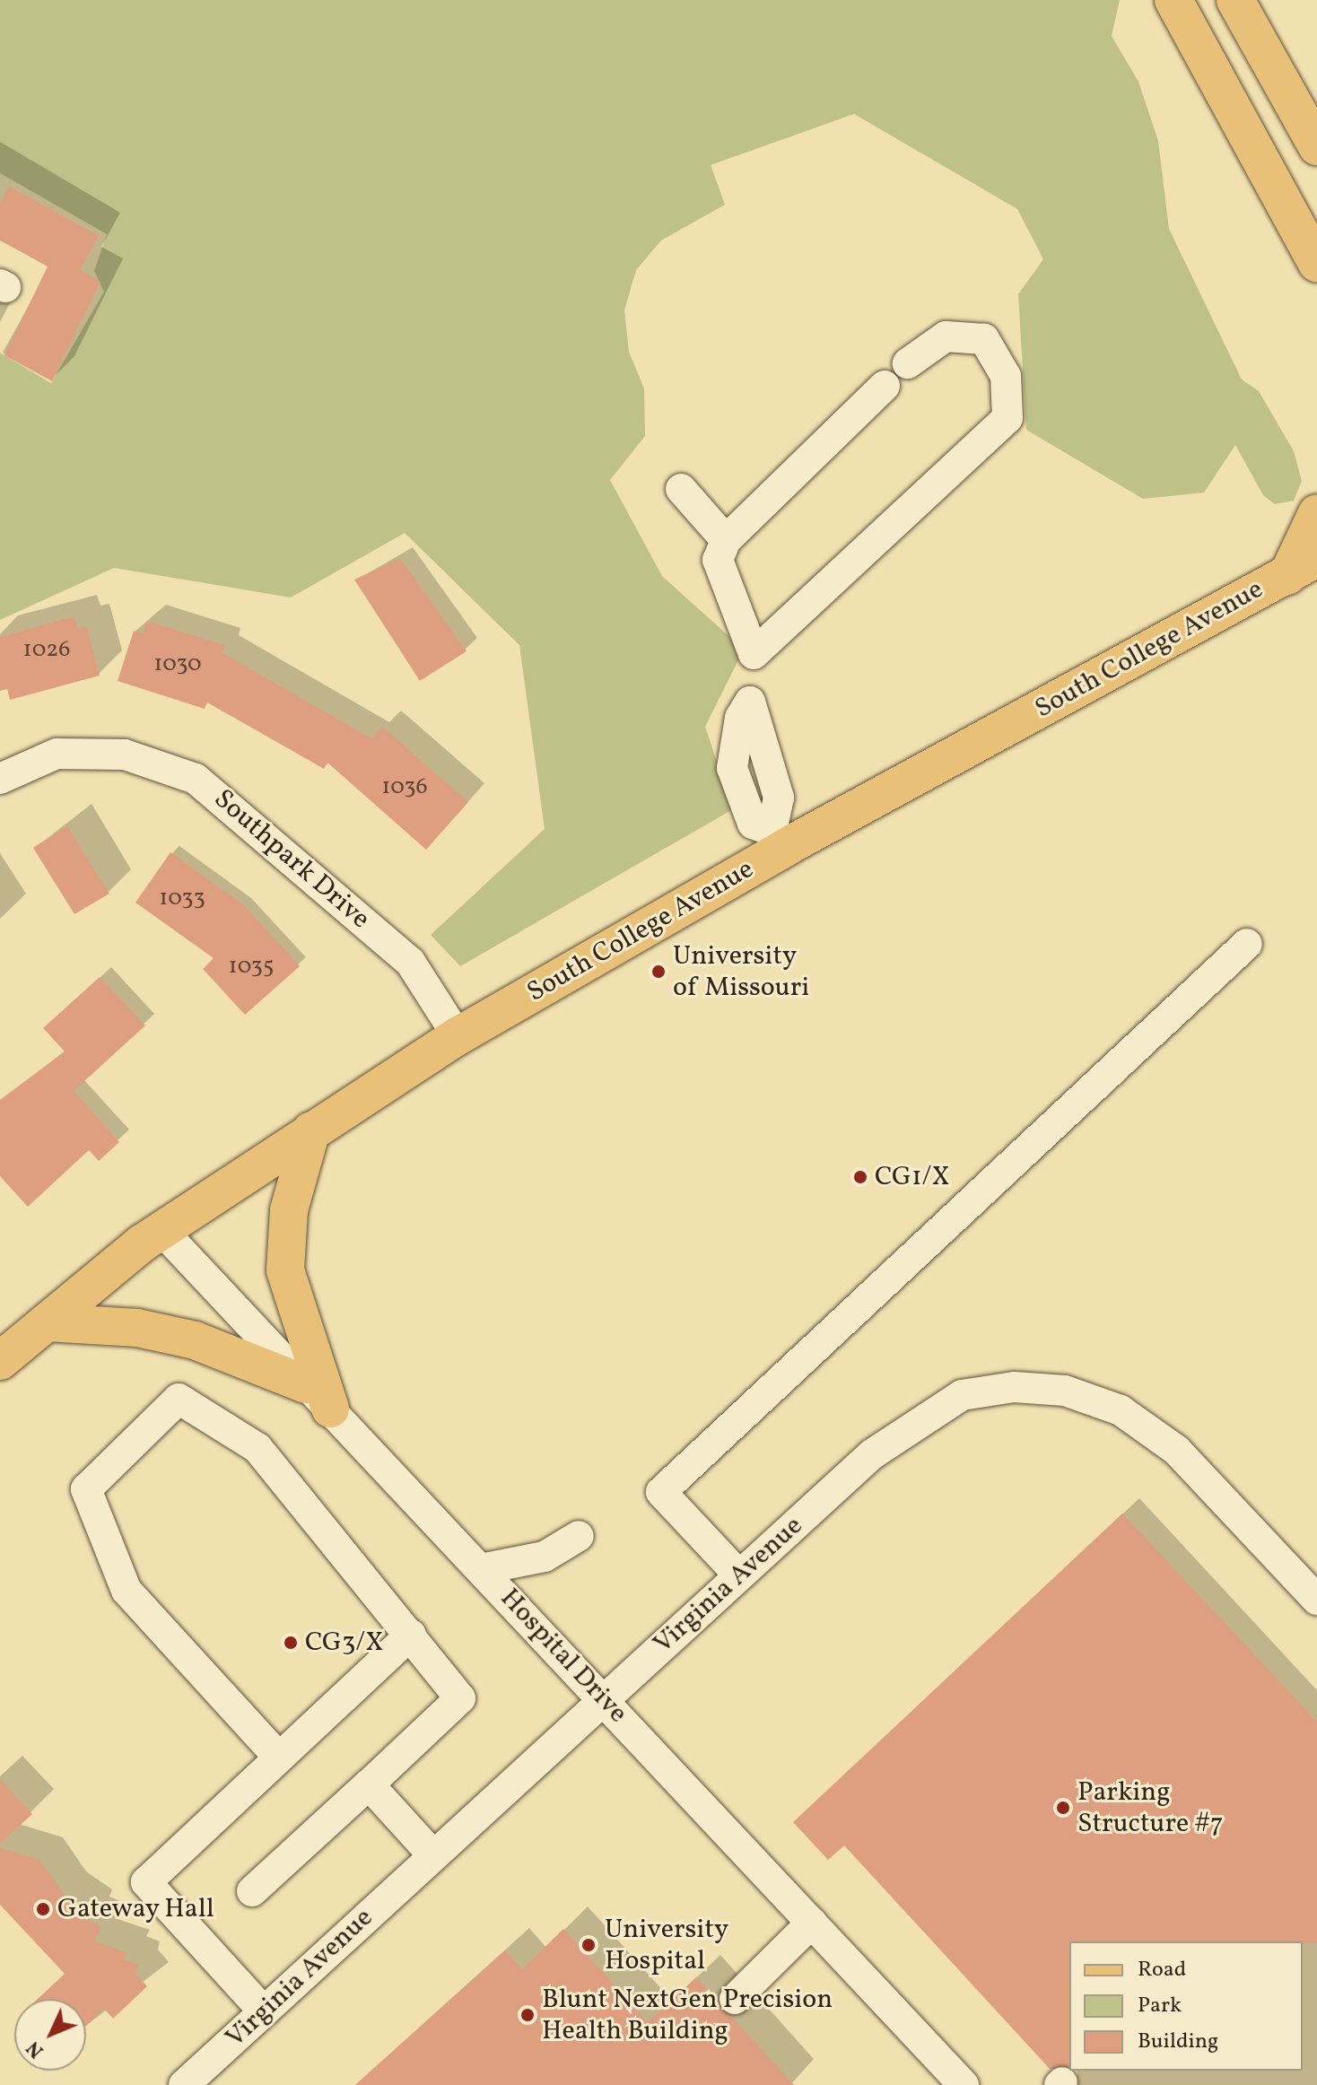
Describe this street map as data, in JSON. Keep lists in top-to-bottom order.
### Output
{
  "streets": {
    "main road": ["South College Avenue"],
    "street": ["Southpark Drive", "Virginia Avenue", "Hospital Drive"]
  },
  "crossings": [
    ["South College Avenue", "Southpark Drive"],
    ["South College Avenue", "Hospital Drive"],
    ["Virginia Avenue", "Hospital Drive"]
  ],
  "places": [
    "University of Missouri",
    "CG1/X",
    "CG3/X",
    "Parking Structure #7",
    "Gateway Hall",
    "University Hospital",
    "Blunt NextGen Precision Health Building"
  ],
  "house_numbers": [
    "1026",
    "1030",
    "1036",
    "1033",
    "1035"
  ],
  "legend": ["Road", "Park", "Building"],
  "north": "bottom left"
}
